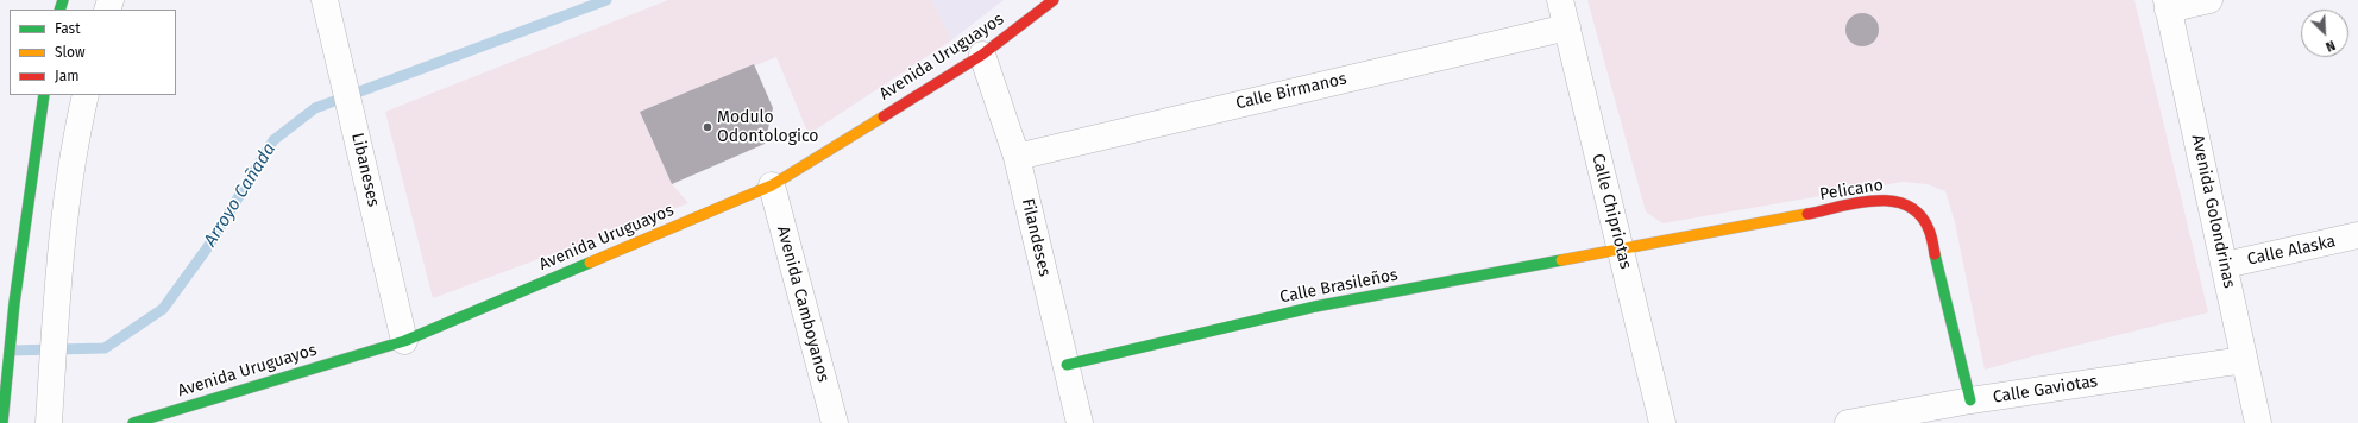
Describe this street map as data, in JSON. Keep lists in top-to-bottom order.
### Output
{
  "streets": {
    "street": [
      "Avenida Uruguayos",
      "Calle Birmanos",
      "Libaneses",
      "Pelicano",
      "Calle Chipriotas",
      "Avenida Golondrinas",
      "Filandeses",
      "Calle Alaska",
      "Calle Brasileños",
      "Avenida Camboyanos",
      "Calle Gaviotas"
    ]
  },
  "crossings": [
    ["Avenida Uruguayos", "Libaneses"],
    ["Avenida Uruguayos", "Filandeses"],
    ["Avenida Uruguayos", "Avenida Camboyanos"],
    ["Calle Birmanos", "Calle Chipriotas"],
    ["Calle Birmanos", "Filandeses"],
    ["Pelicano", "Calle Chipriotas"],
    ["Pelicano", "Calle Brasileños"],
    ["Pelicano", "Calle Gaviotas"],
    ["Calle Chipriotas", "Calle Brasileños"],
    ["Avenida Golondrinas", "Calle Alaska"],
    ["Avenida Golondrinas", "Calle Gaviotas"],
    ["Filandeses", "Calle Brasileños"]
  ],
  "water": ["Arroyo Cañada"],
  "places": ["Modulo Odontologico"],
  "legend": ["Fast", "Slow", "Jam"],
  "north": "bottom right"
}
